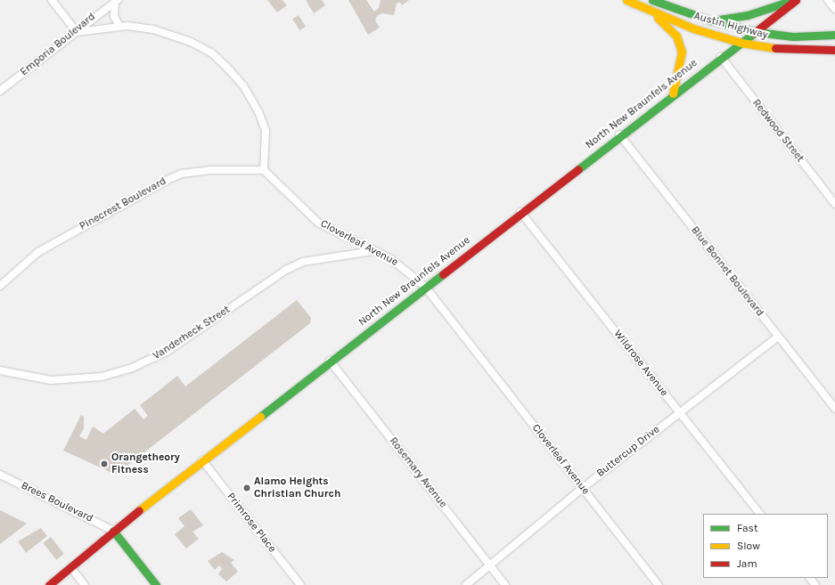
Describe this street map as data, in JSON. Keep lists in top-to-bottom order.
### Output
{
  "streets": {
    "street": [
      "Austin Highway",
      "Emporia Boulevard",
      "North New Braunfels Avenue",
      "Redwood Street",
      "Pinecrest Boulevard",
      "Cloverleaf Avenue",
      "Blue Bonnet Boulevard",
      "Vanderheck Street",
      "Wildrose Avenue",
      "Buttercup Drive",
      "Rosemary Avenue",
      "Brees Boulevard",
      "Primrose Place"
    ]
  },
  "crossings": [
    ["Austin Highway", "North New Braunfels Avenue"],
    ["North New Braunfels Avenue", "Redwood Street"],
    ["North New Braunfels Avenue", "Cloverleaf Avenue"],
    ["North New Braunfels Avenue", "Blue Bonnet Boulevard"],
    ["North New Braunfels Avenue", "Wildrose Avenue"],
    ["North New Braunfels Avenue", "Rosemary Avenue"],
    ["North New Braunfels Avenue", "Brees Boulevard"],
    ["North New Braunfels Avenue", "Primrose Place"],
    ["Pinecrest Boulevard", "Cloverleaf Avenue"],
    ["Cloverleaf Avenue", "Vanderheck Street"],
    ["Cloverleaf Avenue", "Buttercup Drive"],
    ["Blue Bonnet Boulevard", "Buttercup Drive"],
    ["Wildrose Avenue", "Buttercup Drive"],
    ["Buttercup Drive", "Rosemary Avenue"]
  ],
  "places": ["Orangetheory Fitness", "Alamo Heights Christian Church"],
  "legend": ["Fast", "Slow", "Jam"]
}
